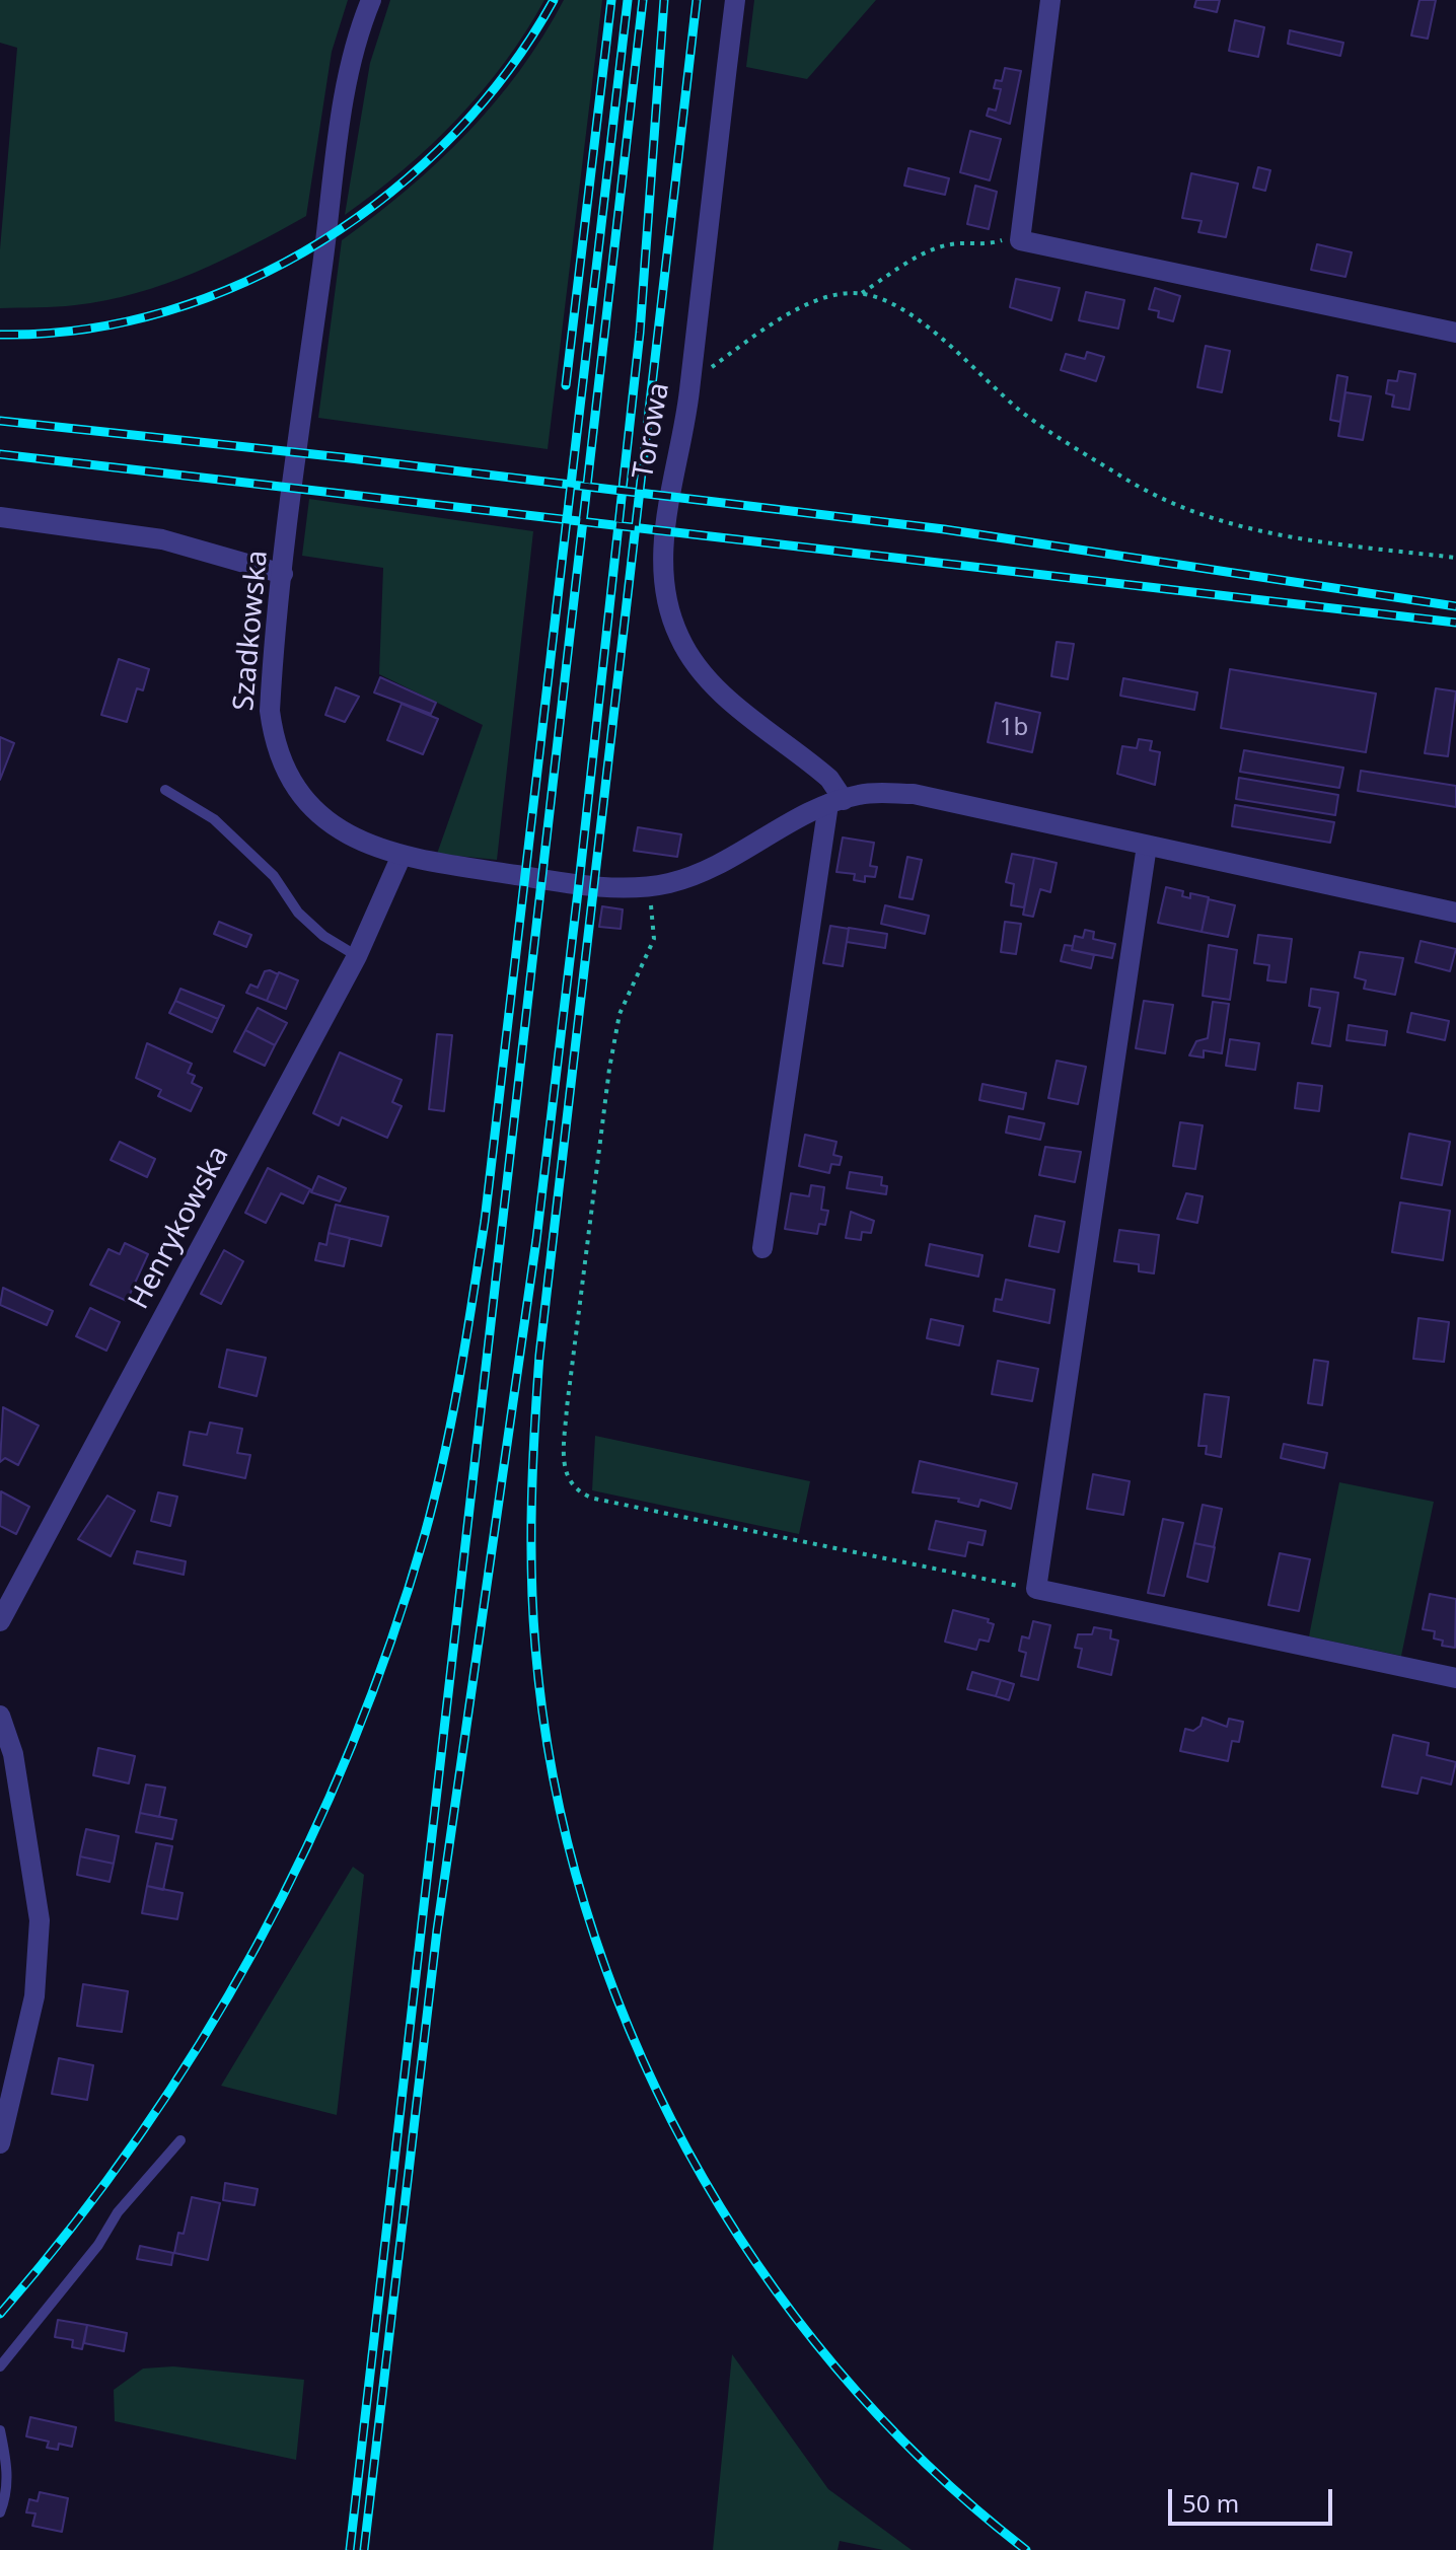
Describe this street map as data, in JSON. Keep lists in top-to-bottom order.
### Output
{
  "streets": {
    "street": ["Torowa", "Szadkowska", "Henrykowska"]
  },
  "crossings": [
    ["Torowa", "Szadkowska"],
    ["Szadkowska", "Henrykowska"]
  ],
  "house_numbers": ["1b"],
  "scale_bar": "50 m"
}
